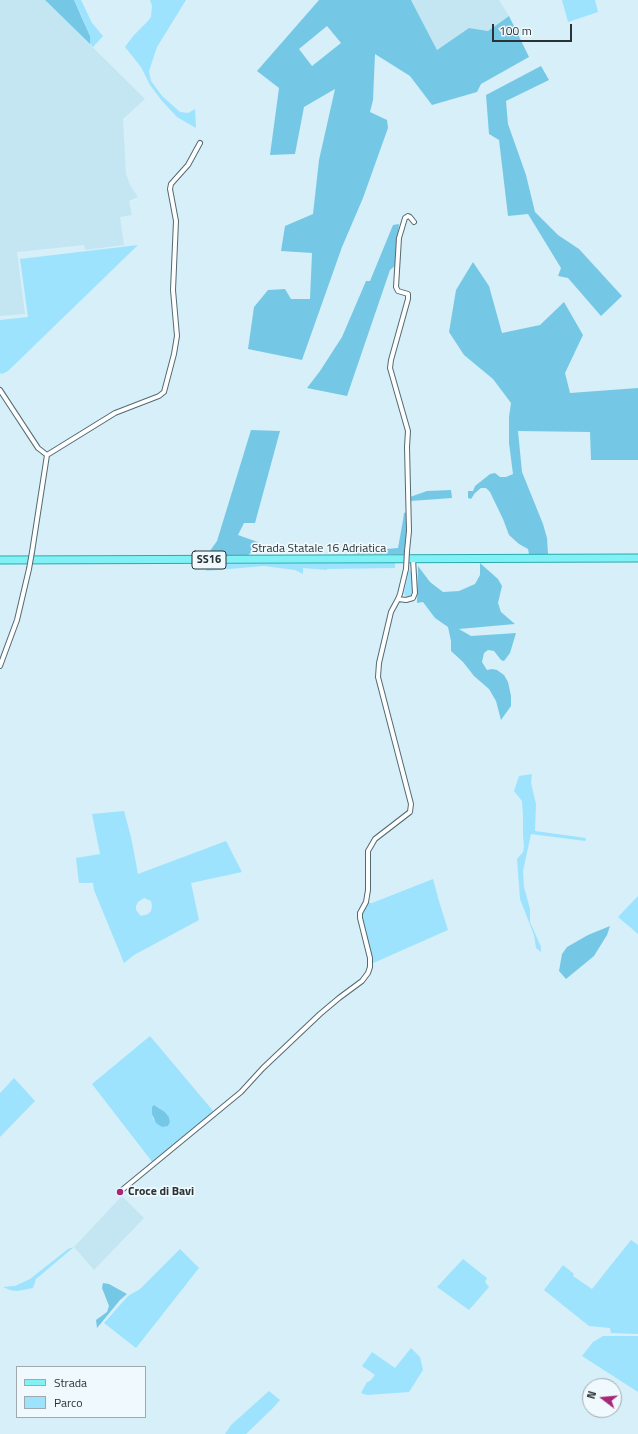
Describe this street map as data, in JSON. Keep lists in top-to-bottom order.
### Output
{
  "streets": {
    "main road": ["Strada Statale 16 Adriatica", "SS16"]
  },
  "places": ["Croce di Bavi"],
  "legend": ["Strada", "Parco"],
  "scale_bar": "100 m",
  "north": "left"
}
